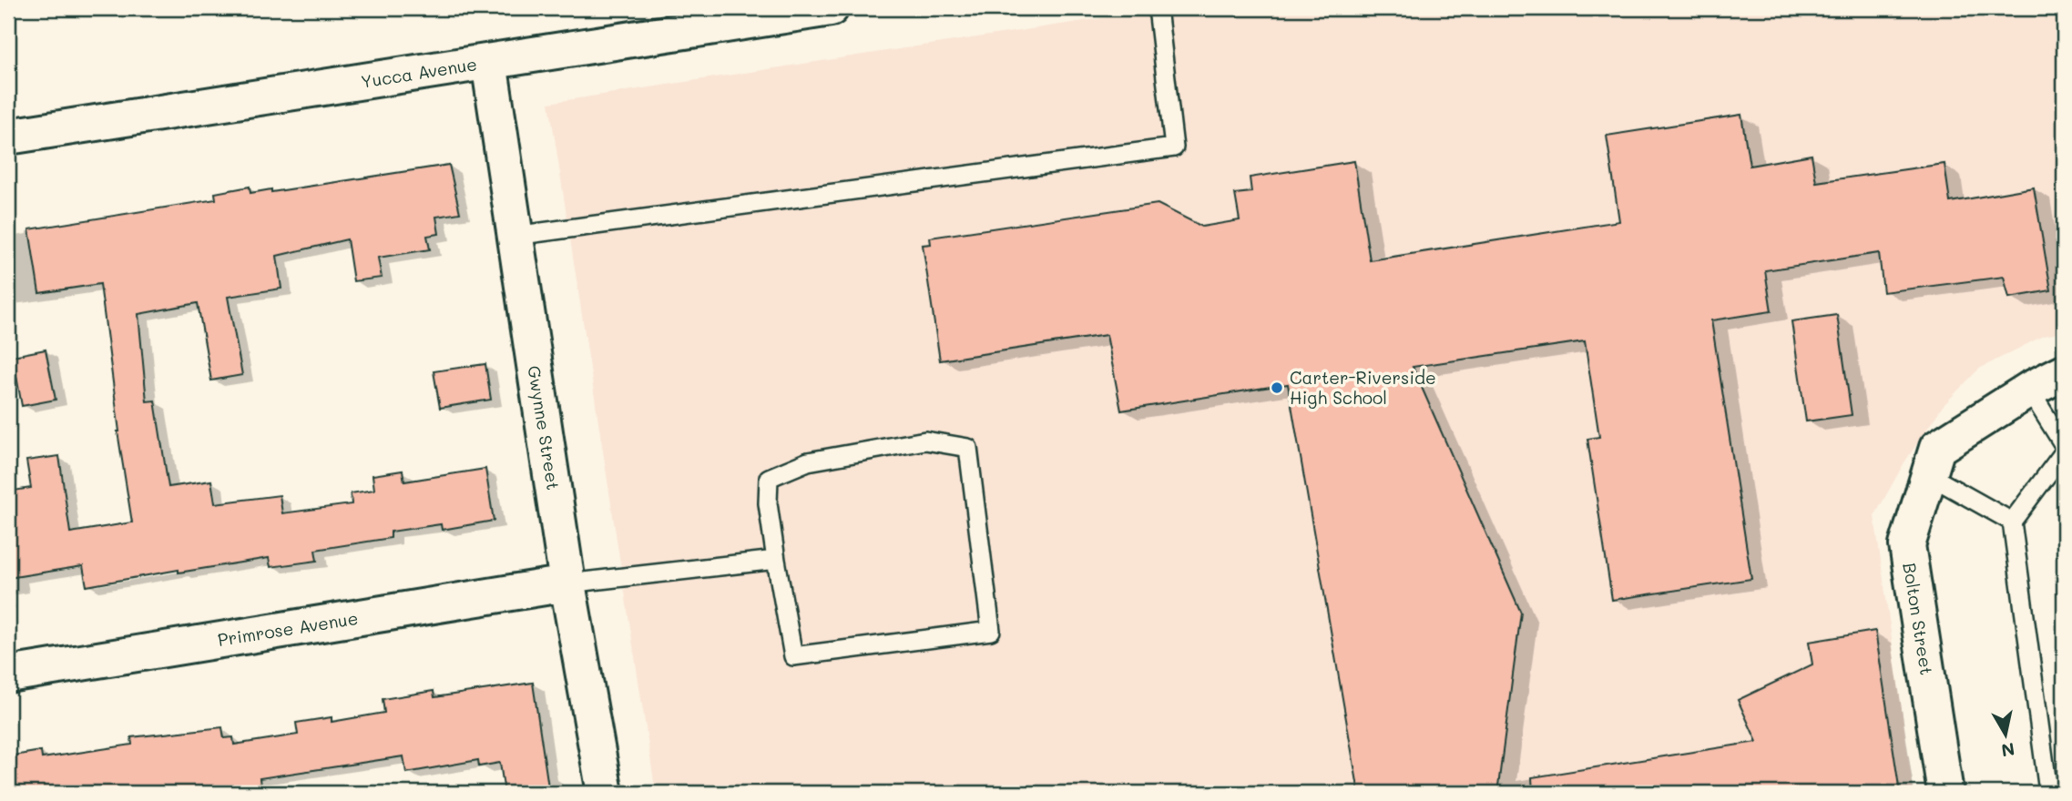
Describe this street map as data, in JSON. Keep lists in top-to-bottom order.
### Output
{
  "streets": {
    "street": [
      "Yucca Avenue",
      "Gwynne Street",
      "Bolton Street",
      "Primrose Avenue"
    ]
  },
  "crossings": [
    ["Yucca Avenue", "Gwynne Street"],
    ["Gwynne Street", "Primrose Avenue"]
  ],
  "places": ["Carter-Riverside High School"],
  "north": "bottom"
}
